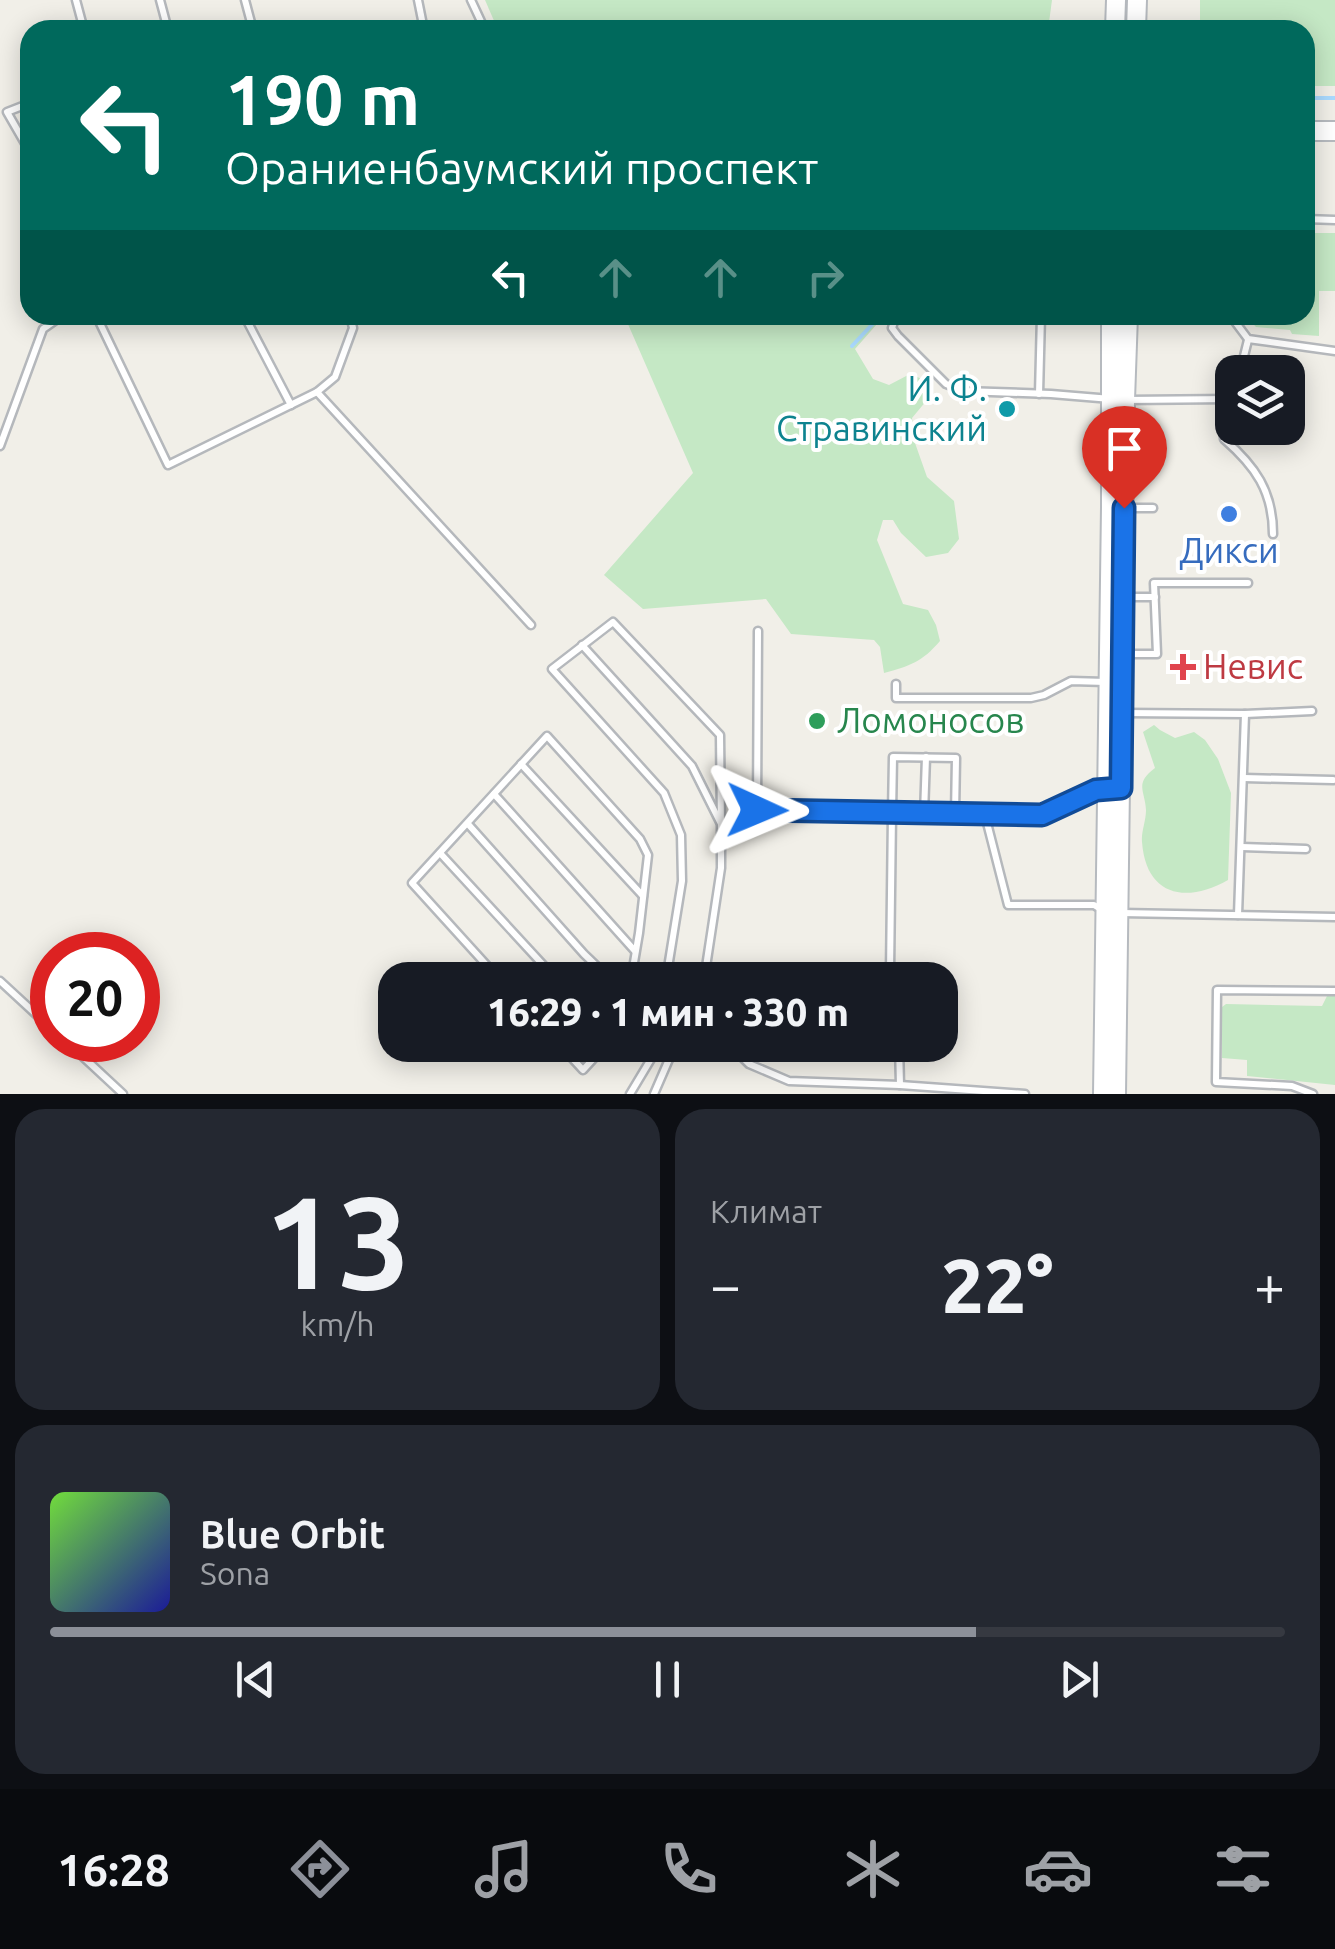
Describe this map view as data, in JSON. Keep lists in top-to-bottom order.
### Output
{
  "places": {
    "other": ["И. Ф. Стравинский", "Дикси", "Ломоносов"],
    "health": ["Невис"]
  },
  "page": {
    "turn": ["190 m", "Ораниенбаумский проспект"],
    "limit": "20",
    "trip": "16:29 · 1 мин · 330 m",
    "tile": [
      ["13", "km/h"],
      "Климат"
    ],
    "heat": ["−", "22°", "+"],
    "song": ["Blue Orbit", "Sona"],
    "tabs": "16:28"
  }
}
